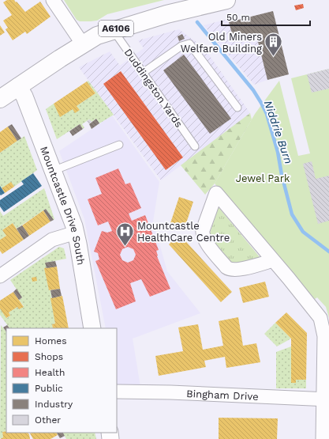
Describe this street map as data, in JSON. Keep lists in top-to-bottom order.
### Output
{
  "streets": {
    "main road": ["A6106"],
    "street": ["Mountcastle Drive South", "Bingham Drive"],
    "lane": ["Duddingston Yards"]
  },
  "crossings": [
    ["A6106", "Duddingston Yards"],
    ["A6106", "Mountcastle Drive South"]
  ],
  "water": ["Niddrie Burn"],
  "parks": ["Jewel Park"],
  "places": {
    "building": ["Old Miners Welfare Building"],
    "hospital": ["Mountcastle HealthCare Centre"]
  },
  "legend": [
    "Homes",
    "Shops",
    "Health",
    "Public",
    "Industry",
    "Other"
  ],
  "scale_bar": "50 m"
}
